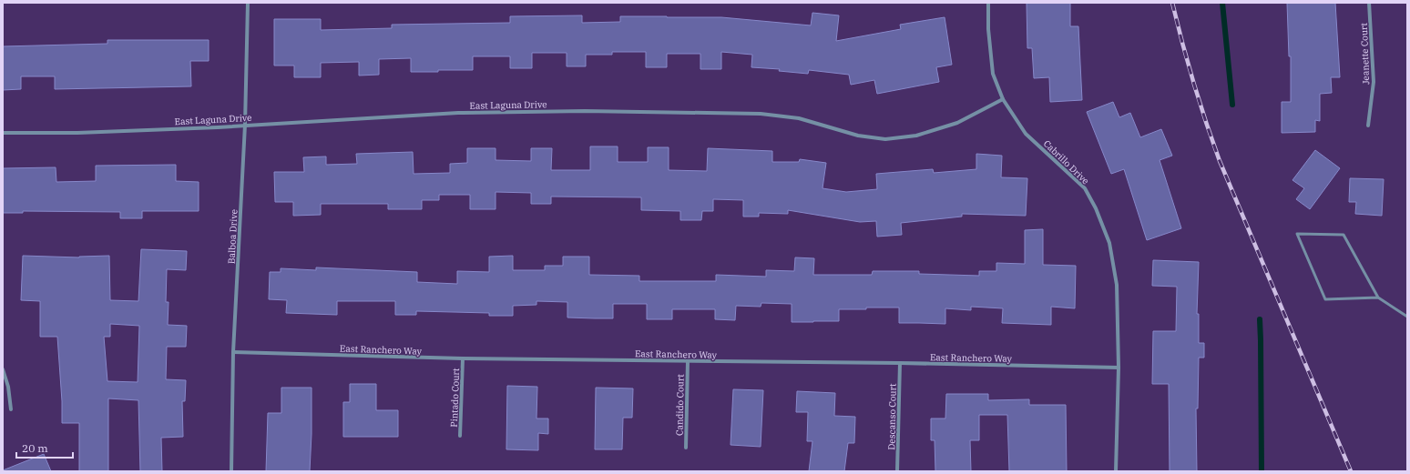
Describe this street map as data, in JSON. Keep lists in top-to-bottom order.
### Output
{
  "streets": {
    "street": [
      "Jeanette Court",
      "East Laguna Drive",
      "Cabrillo Drive",
      "Balboa Drive",
      "East Ranchero Way",
      "Pintado Court",
      "Candido Court",
      "Descanso Court"
    ]
  },
  "crossings": [
    ["East Laguna Drive", "Cabrillo Drive"],
    ["East Laguna Drive", "Balboa Drive"],
    ["Cabrillo Drive", "East Ranchero Way"],
    ["Balboa Drive", "East Ranchero Way"],
    ["East Ranchero Way", "Pintado Court"],
    ["East Ranchero Way", "Candido Court"],
    ["East Ranchero Way", "Descanso Court"]
  ],
  "scale_bar": "20 m"
}
